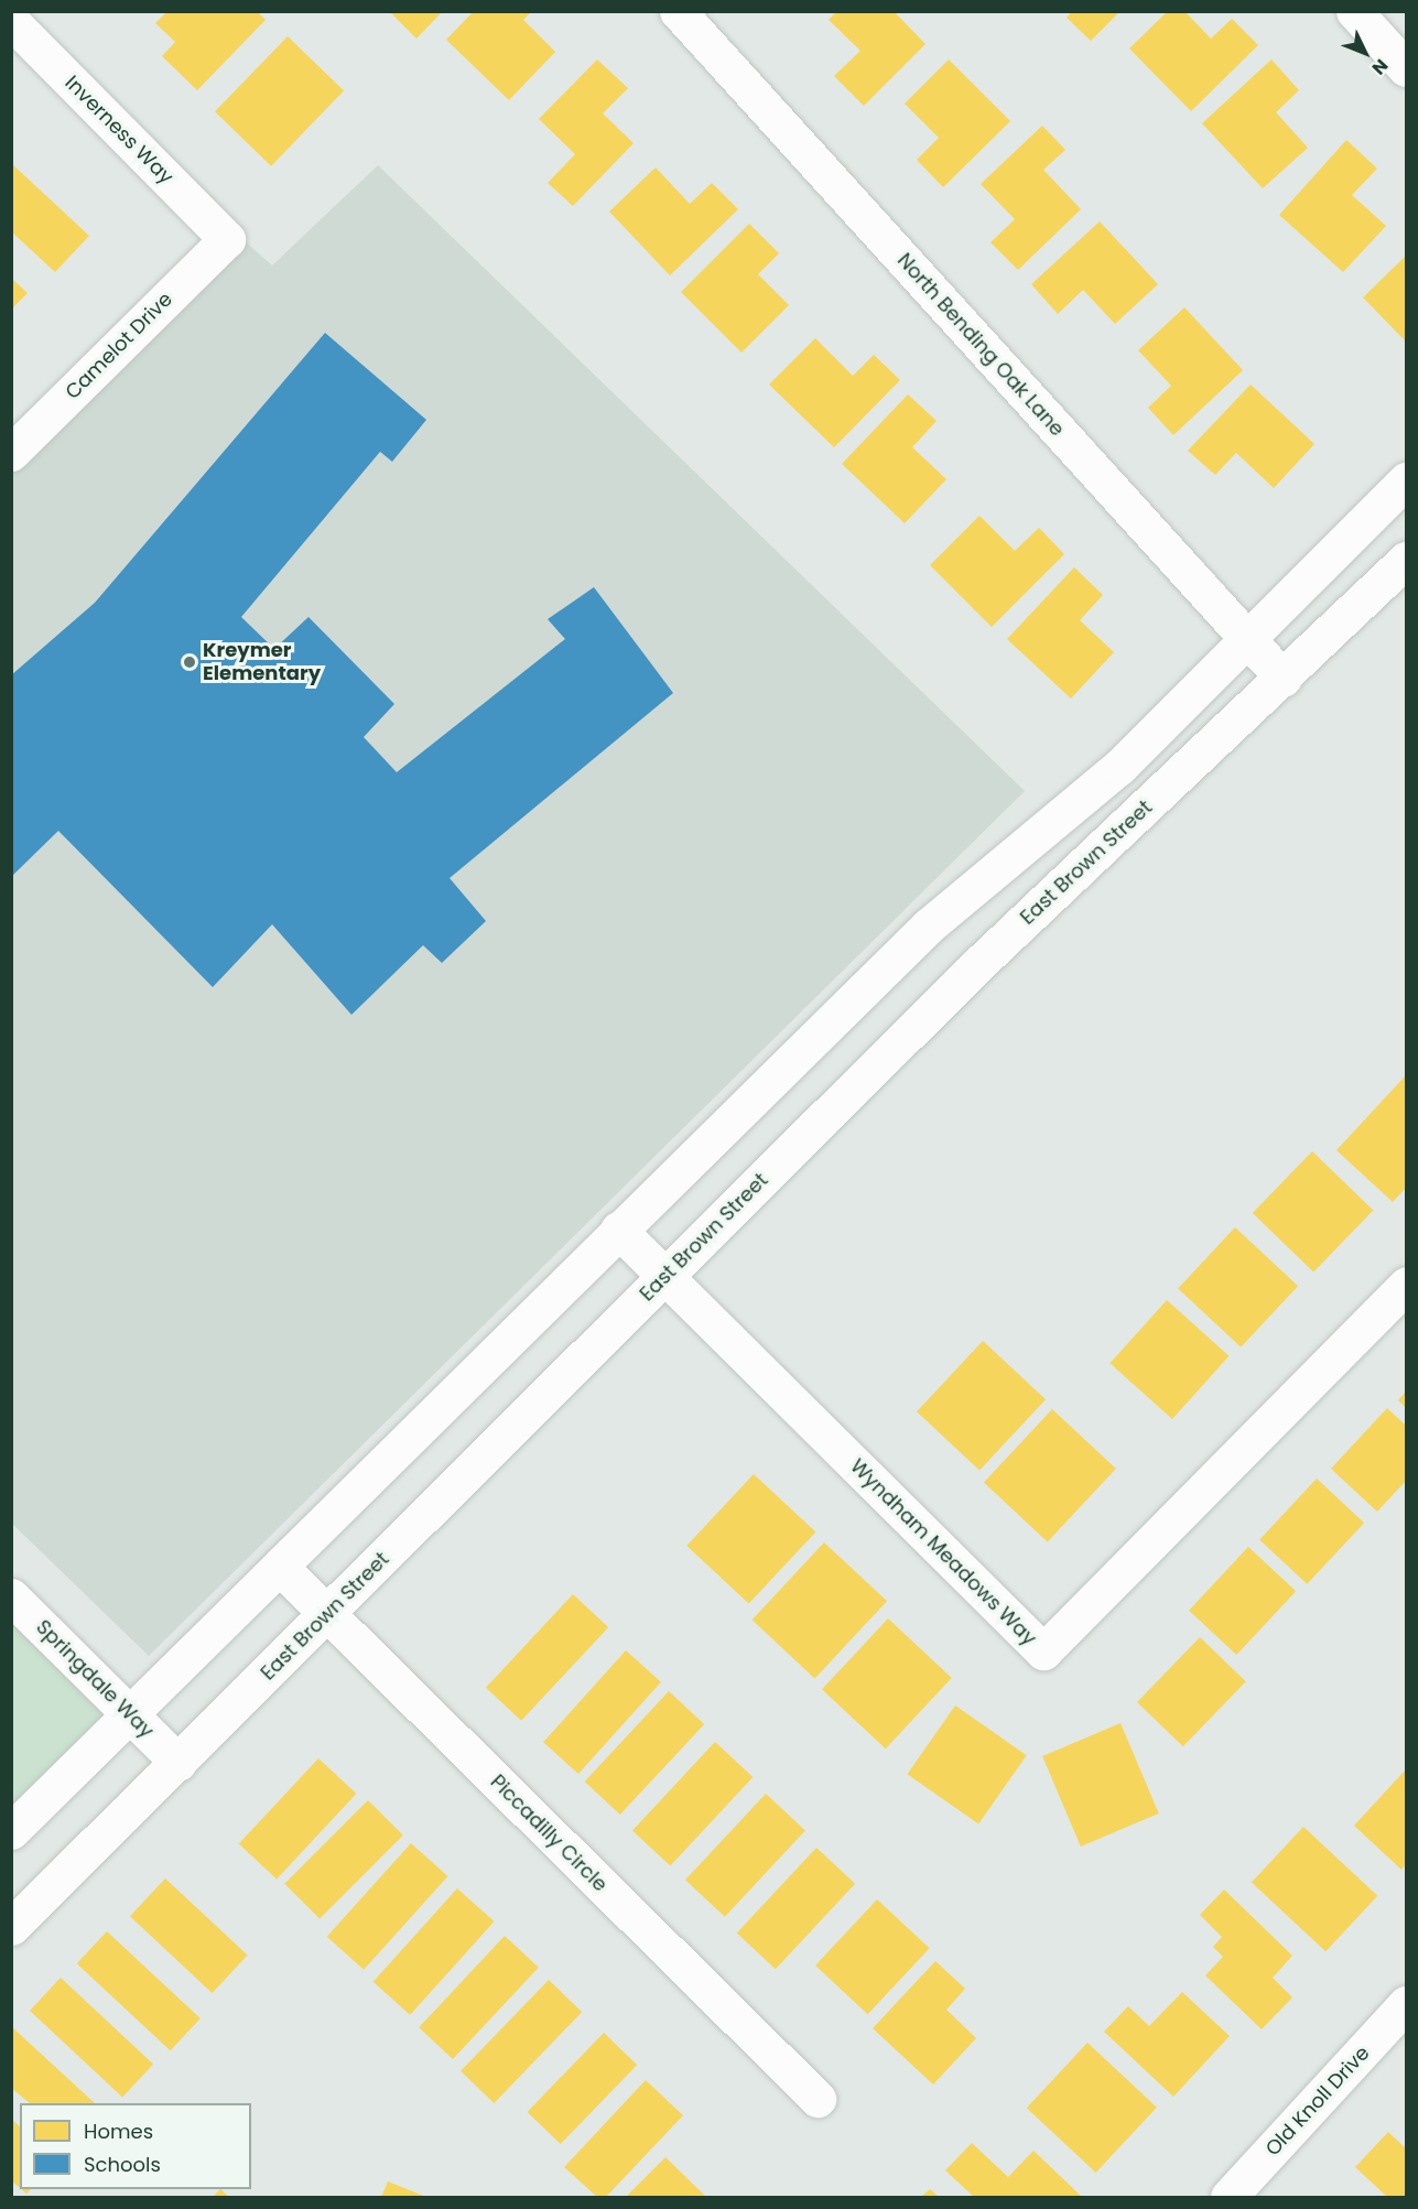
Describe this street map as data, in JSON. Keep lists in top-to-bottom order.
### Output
{
  "streets": {
    "street": [
      "Inverness Way",
      "North Bending Oak Lane",
      "Camelot Drive",
      "East Brown Street",
      "Wyndham Meadows Way",
      "Springdale Way",
      "Piccadilly Circle",
      "Old Knoll Drive"
    ]
  },
  "crossings": [
    ["Inverness Way", "Camelot Drive"],
    ["North Bending Oak Lane", "East Brown Street"],
    ["East Brown Street", "Wyndham Meadows Way"],
    ["East Brown Street", "Springdale Way"],
    ["East Brown Street", "Piccadilly Circle"]
  ],
  "places": ["Kreymer Elementary"],
  "legend": ["Homes", "Schools"],
  "north": "bottom right"
}
